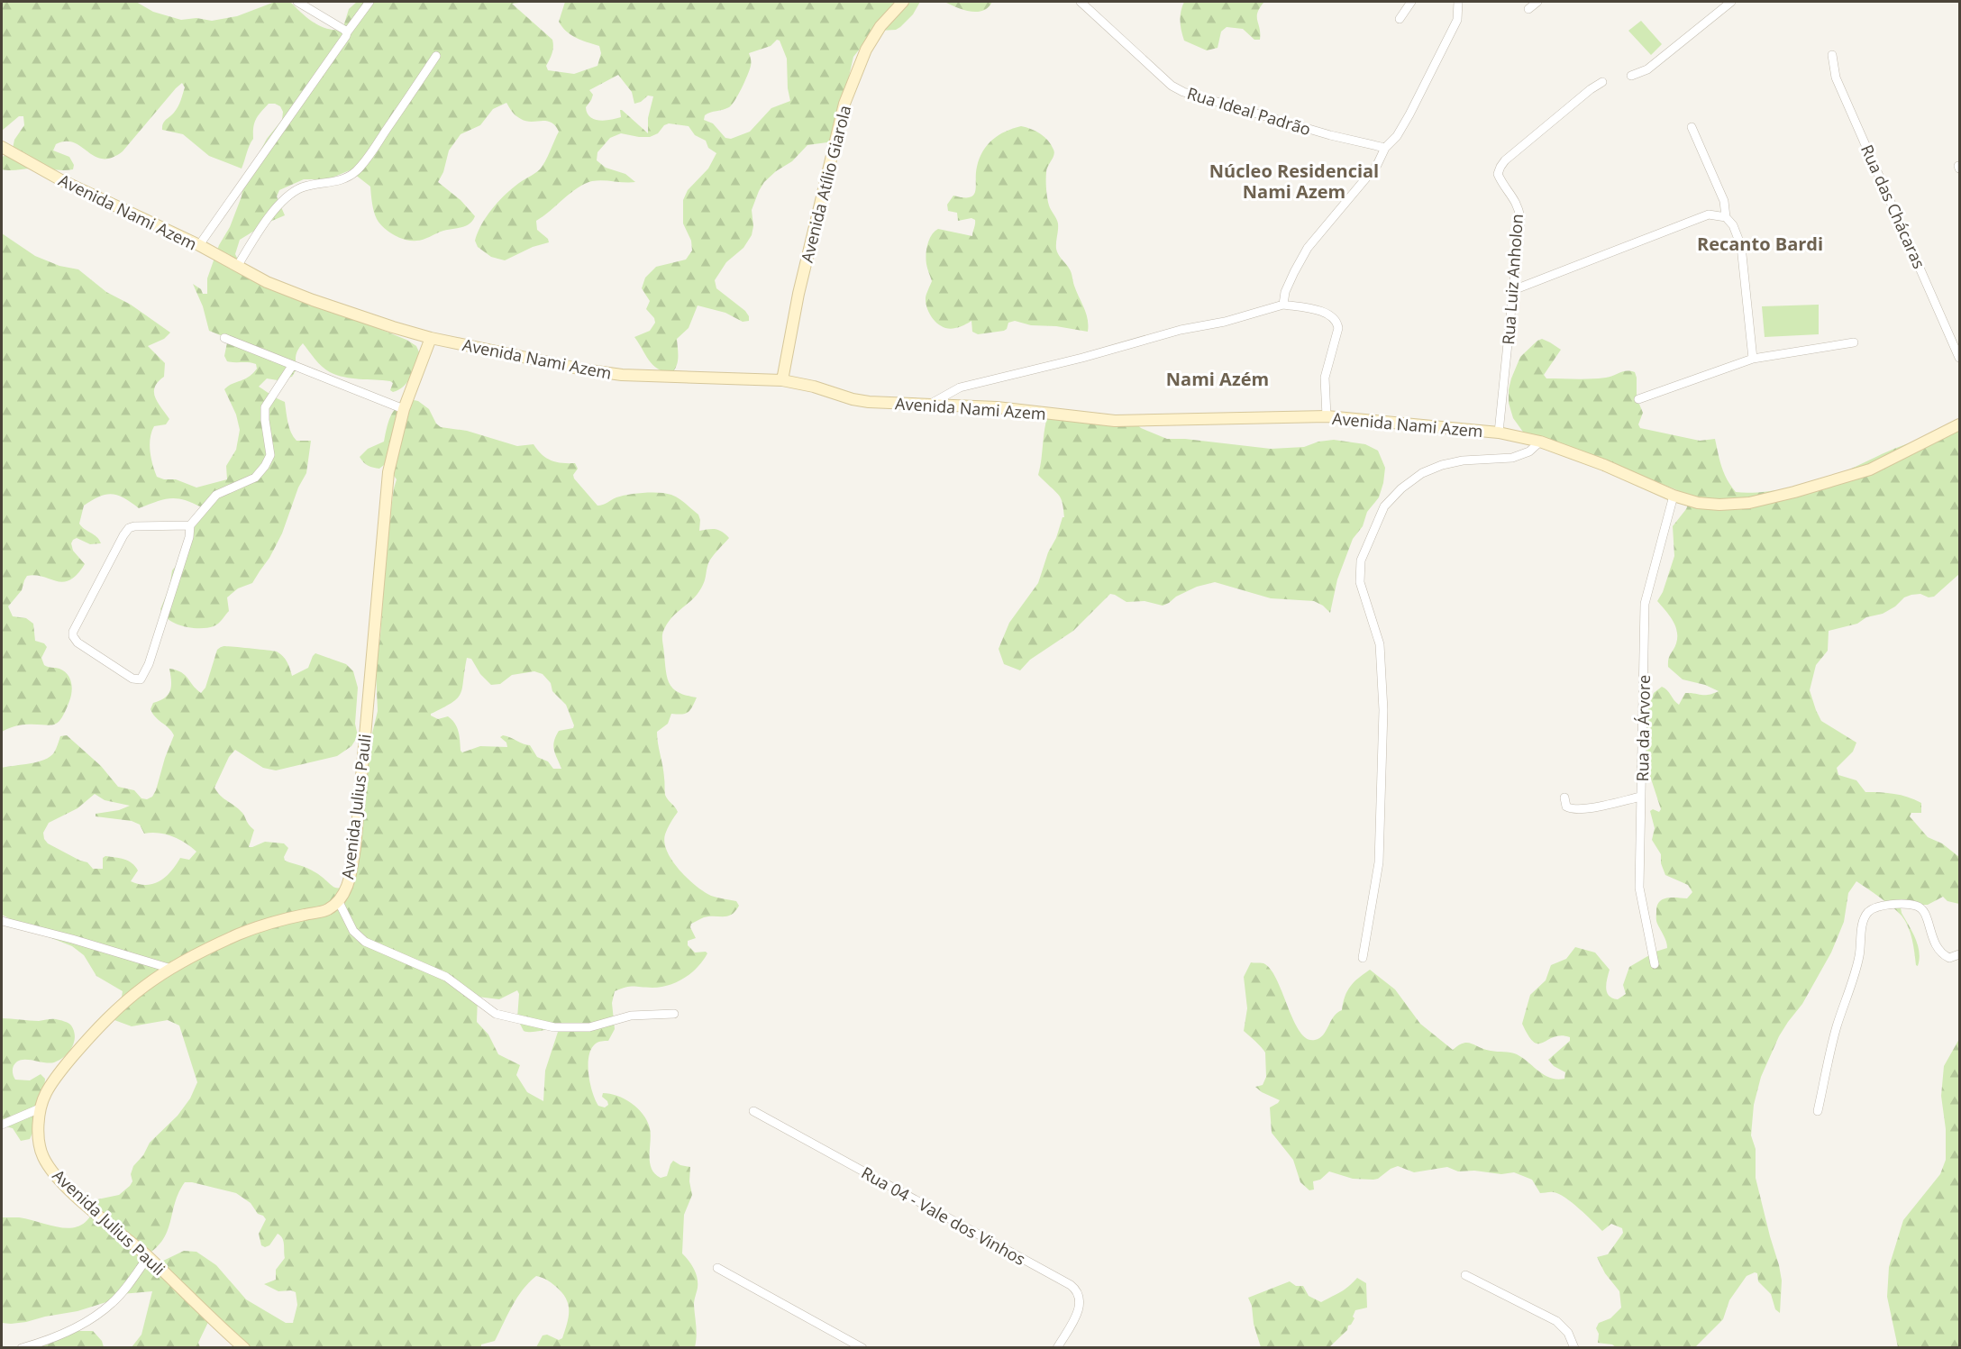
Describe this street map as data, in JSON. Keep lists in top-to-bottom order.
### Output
{
  "streets": {
    "street": [
      "Rua Ideal Padrão",
      "Avenida Atílio Giarola",
      "Rua das Chácaras",
      "Avenida Nami Azem",
      "Rua Luiz Anholon",
      "Rua da Árvore",
      "Avenida Julius Pauli",
      "Rua 04 - Vale dos Vinhos"
    ]
  },
  "crossings": [
    ["Avenida Atílio Giarola", "Avenida Nami Azem"],
    ["Avenida Nami Azem", "Rua Luiz Anholon"],
    ["Avenida Nami Azem", "Rua da Árvore"],
    ["Avenida Nami Azem", "Avenida Julius Pauli"]
  ],
  "districts": ["Núcleo Residencial Nami Azem", "Recanto Bardi", "Nami Azém"]
}
